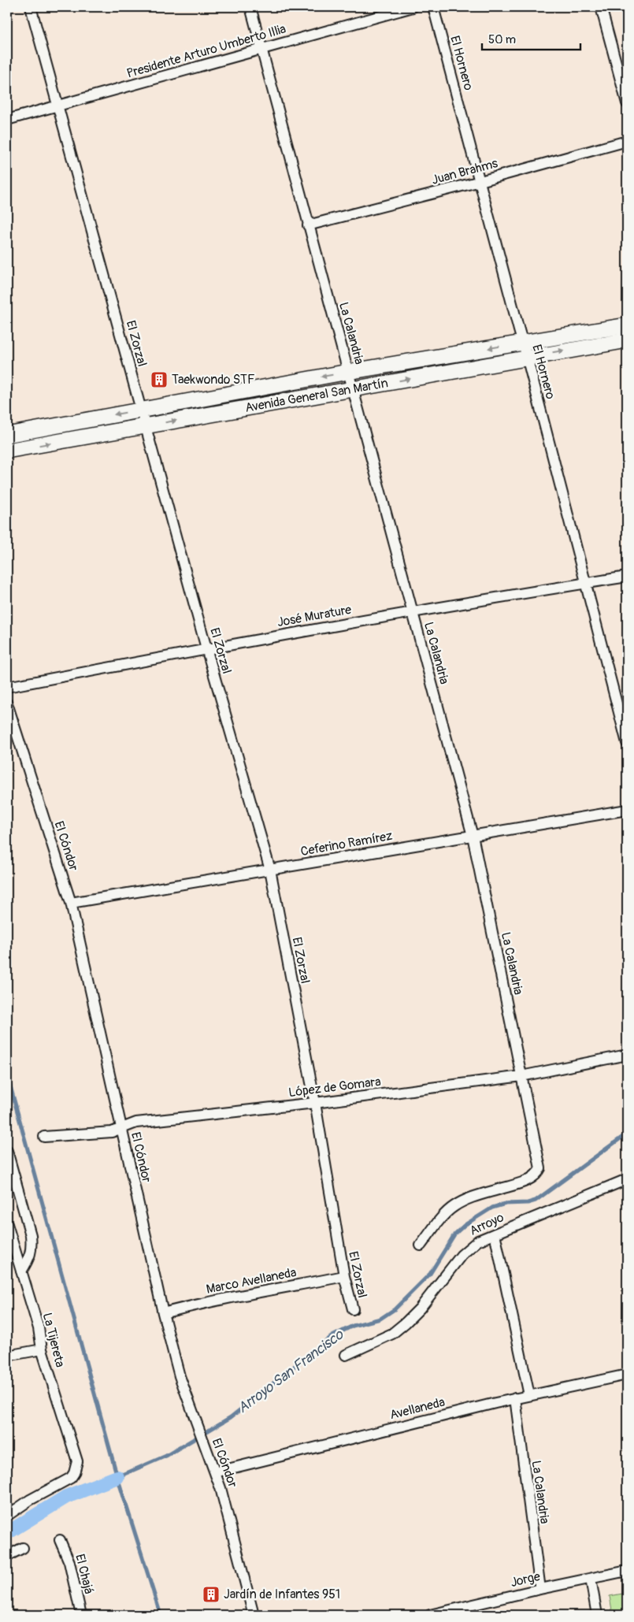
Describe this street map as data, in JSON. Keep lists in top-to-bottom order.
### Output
{
  "streets": {
    "main road": ["Avenida General San Martín"],
    "street": [
      "Presidente Arturo Umberto Illia",
      "El Hornero",
      "Juan Brahms",
      "La Calandria",
      "El Zorzal",
      "José Murature",
      "Ceferino Ramírez",
      "El Cóndor",
      "López de Gomara",
      "Arroyo",
      "Marco Avellaneda",
      "La Tijereta",
      "Avellaneda",
      "El Chajá",
      "Jorge"
    ]
  },
  "crossings": [
    ["Presidente Arturo Umberto Illia", "La Calandria"],
    ["Presidente Arturo Umberto Illia", "El Zorzal"],
    ["El Hornero", "Juan Brahms"],
    ["El Hornero", "Avenida General San Martín"],
    ["El Hornero", "José Murature"],
    ["Juan Brahms", "La Calandria"],
    ["La Calandria", "Avenida General San Martín"],
    ["La Calandria", "José Murature"],
    ["La Calandria", "Ceferino Ramírez"],
    ["La Calandria", "López de Gomara"],
    ["La Calandria", "Avellaneda"],
    ["La Calandria", "Jorge"],
    ["El Zorzal", "Avenida General San Martín"],
    ["El Zorzal", "José Murature"],
    ["El Zorzal", "Ceferino Ramírez"],
    ["El Zorzal", "López de Gomara"],
    ["El Zorzal", "Marco Avellaneda"],
    ["Ceferino Ramírez", "El Cóndor"],
    ["El Cóndor", "López de Gomara"],
    ["El Cóndor", "Marco Avellaneda"],
    ["El Cóndor", "Avellaneda"]
  ],
  "water": ["Arroyo San Francisco"],
  "places": {
    "building": ["Taekwondo STF", "Jardín de Infantes 951"]
  },
  "scale_bar": "50 m"
}
